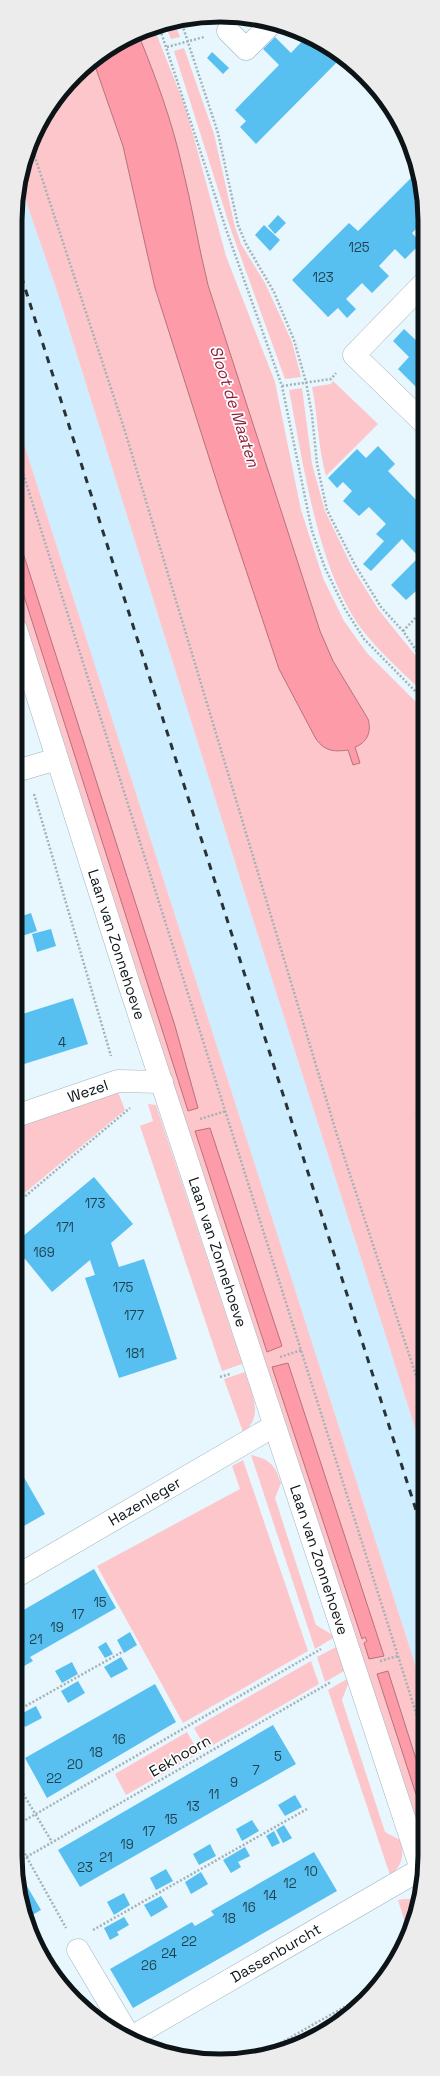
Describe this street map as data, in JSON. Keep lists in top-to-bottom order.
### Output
{
  "streets": {
    "street": [
      "Laan van Zonnehoeve",
      "Wezel",
      "Hazenleger",
      "Dassenburcht"
    ],
    "path": ["Eekhoorn"]
  },
  "crossings": [
    ["Laan van Zonnehoeve", "Wezel"],
    ["Laan van Zonnehoeve", "Hazenleger"],
    ["Laan van Zonnehoeve", "Eekhoorn"]
  ],
  "water": ["Sloot de Maaten"],
  "house_numbers": [
    "125",
    "123",
    "4",
    "173",
    "171",
    "169",
    "175",
    "177",
    "181",
    "15",
    "17",
    "19",
    "21",
    "16",
    "18",
    "5",
    "20",
    "7",
    "22",
    "9",
    "11",
    "13",
    "15",
    "17",
    "19",
    "21",
    "23",
    "10",
    "12",
    "14",
    "16",
    "18",
    "22",
    "24",
    "26"
  ]
}
